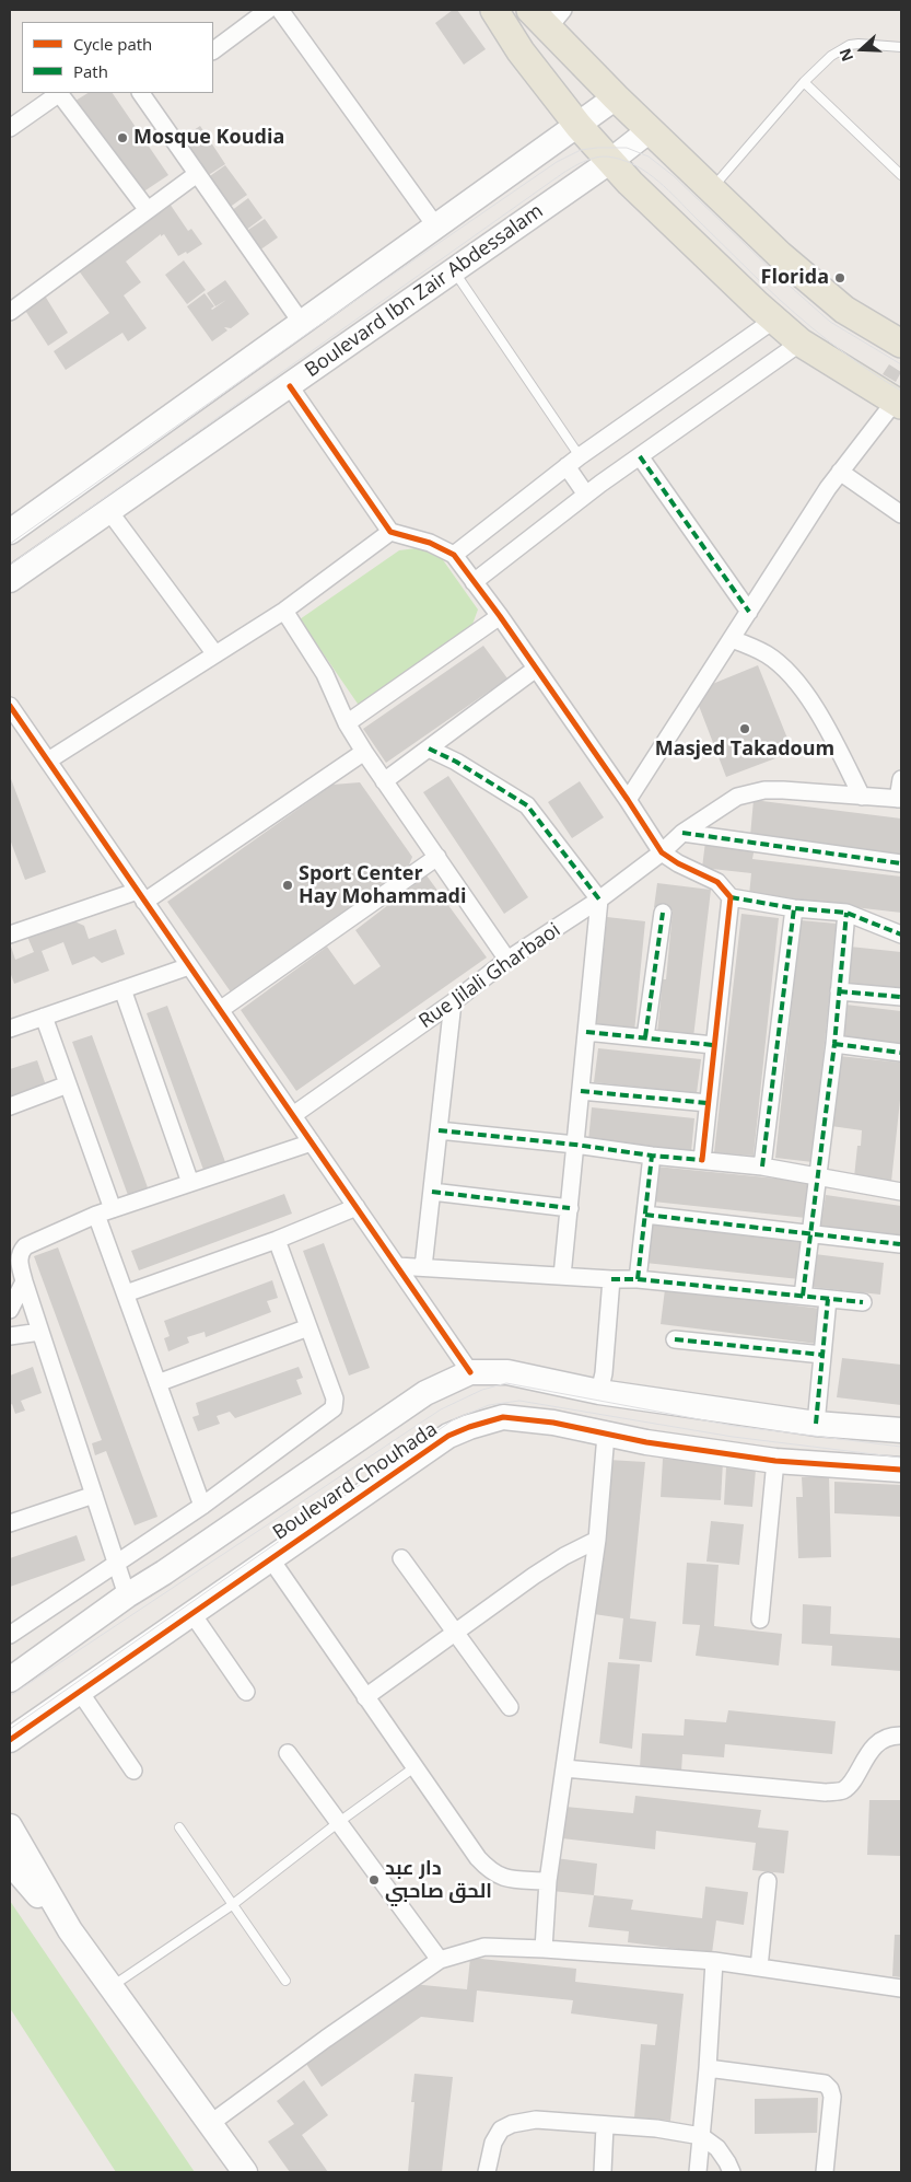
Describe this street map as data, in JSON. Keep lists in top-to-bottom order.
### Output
{
  "streets": {
    "street": ["Boulevard Ibn Zair Abdessalam", "Rue Jilali Gharbaoi", "Boulevard Chouhada"]
  },
  "places": [
    "Mosque Koudia",
    "Florida",
    "Masjed Takadoum",
    "Sport Center Hay Mohammadi",
    "دار عبد الحق صاحبي"
  ],
  "legend": ["Cycle path", "Path"],
  "north": "left"
}
